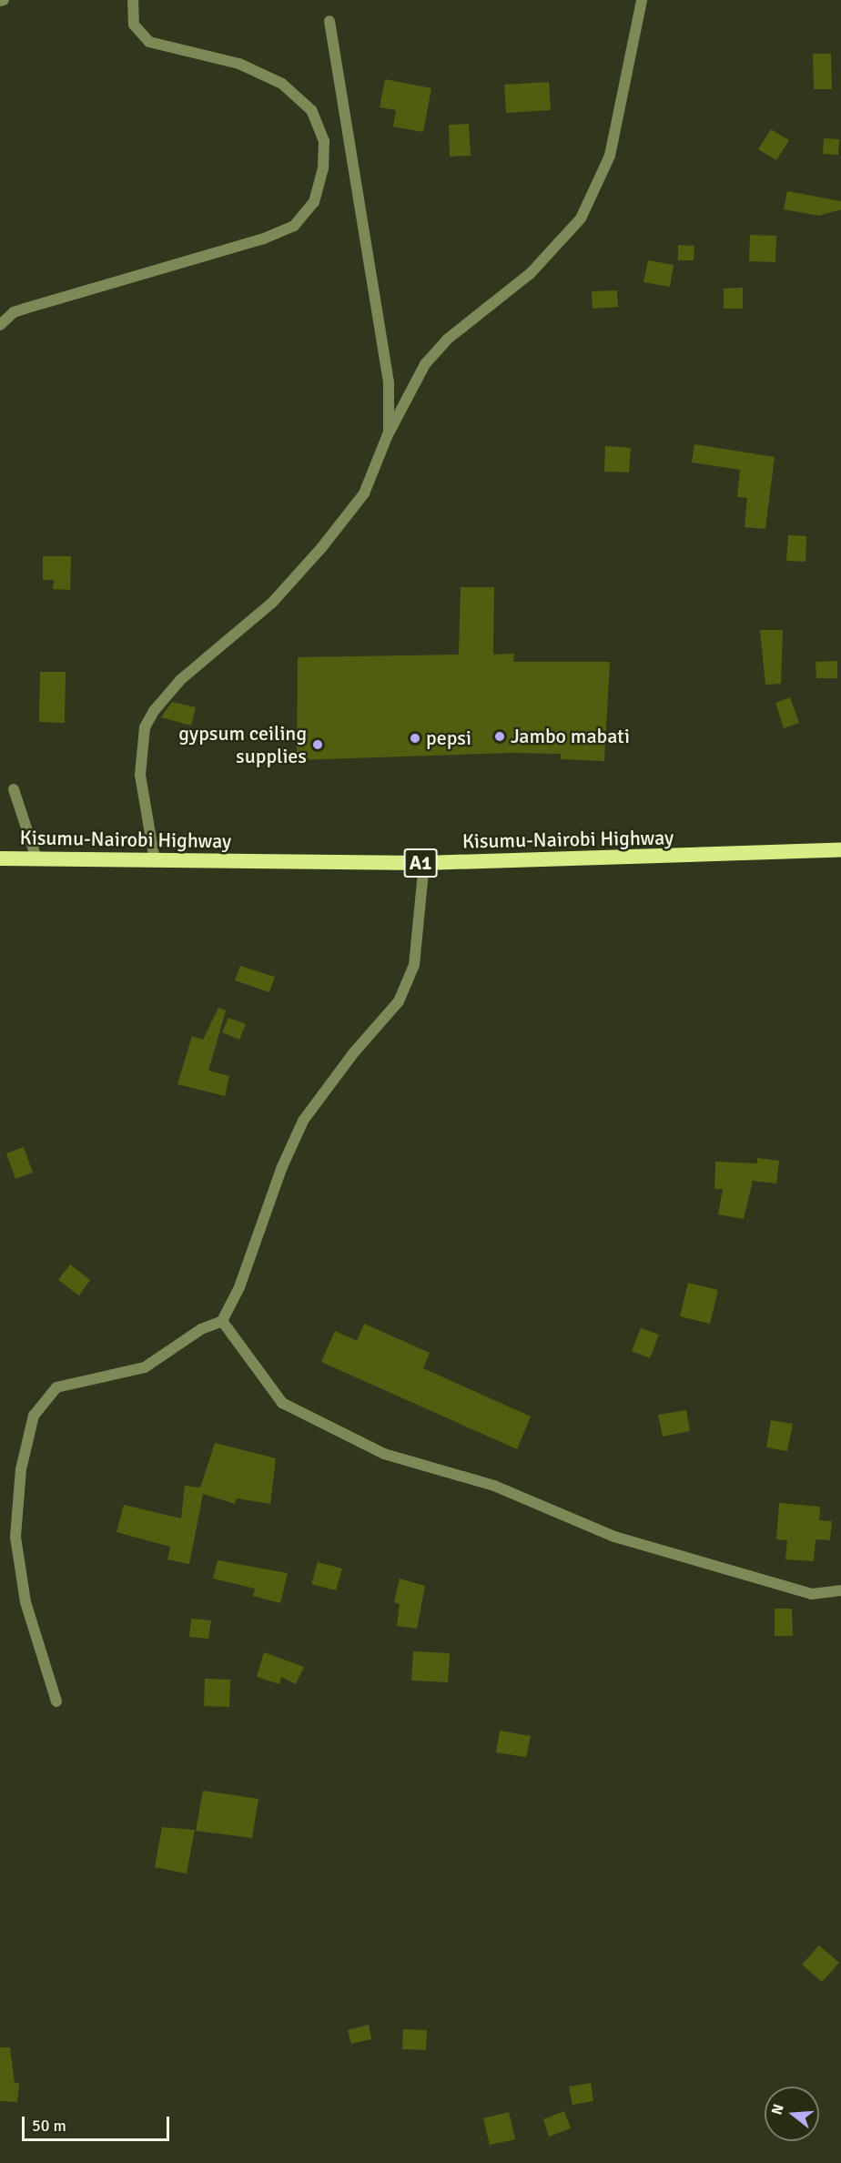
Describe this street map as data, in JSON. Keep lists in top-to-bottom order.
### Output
{
  "streets": {
    "highway": ["Kisumu-Nairobi Highway", "A1"]
  },
  "places": ["Jambo mabati", "pepsi", "gypsum ceiling supplies"],
  "scale_bar": "50 m",
  "north": "left"
}
